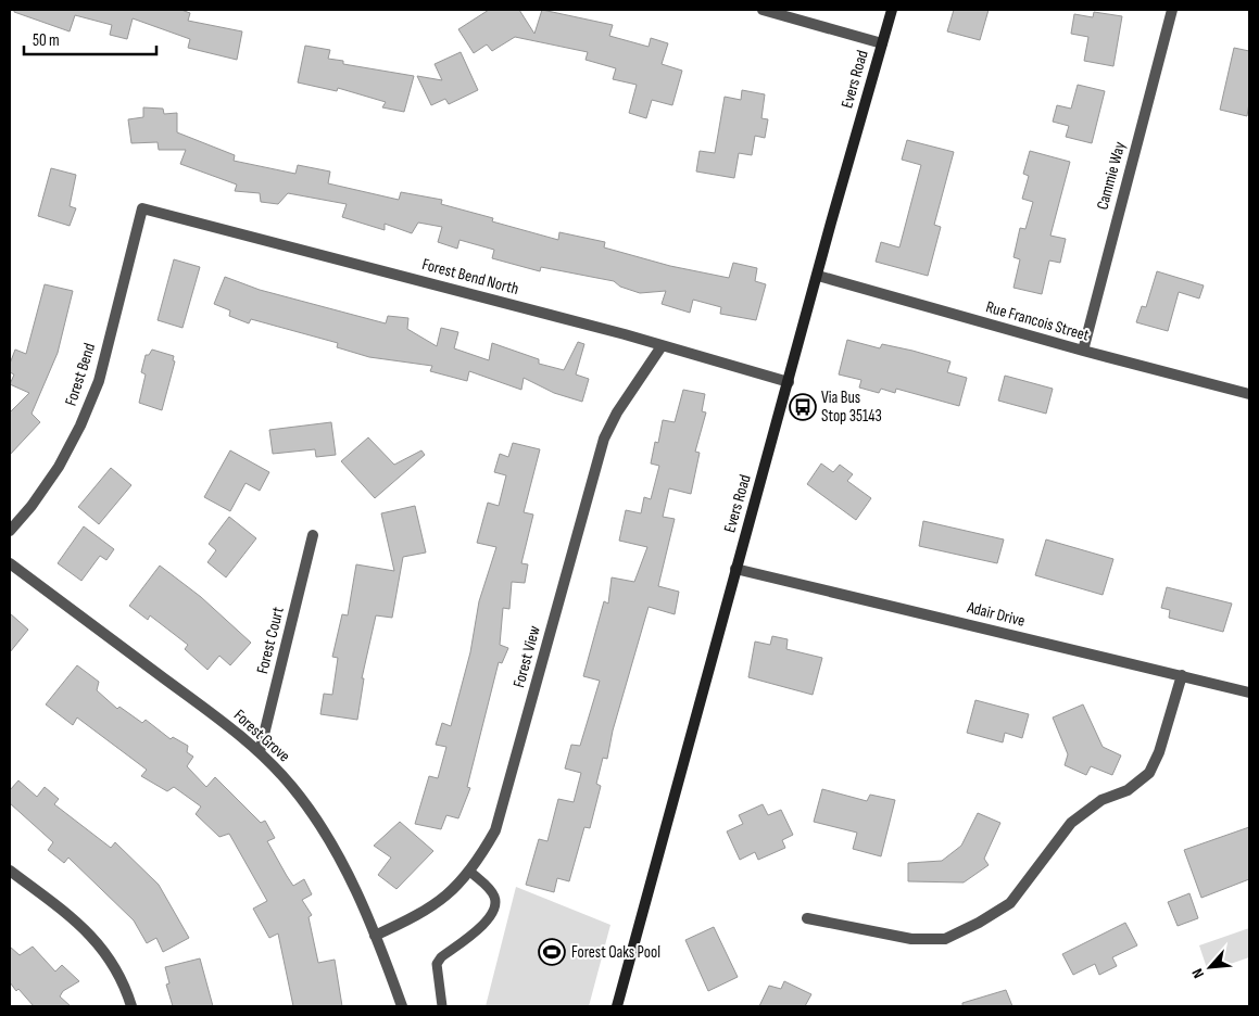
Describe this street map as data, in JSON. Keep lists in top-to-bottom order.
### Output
{
  "streets": {
    "main road": ["Evers Road"],
    "street": [
      "Cammie Way",
      "Forest Bend North",
      "Rue Francois Street",
      "Forest Bend",
      "Adair Drive",
      "Forest Court",
      "Forest View",
      "Forest Grove"
    ]
  },
  "crossings": [
    ["Evers Road", "Forest Bend North"],
    ["Evers Road", "Rue Francois Street"],
    ["Evers Road", "Adair Drive"],
    ["Cammie Way", "Rue Francois Street"],
    ["Forest Bend North", "Forest Bend"],
    ["Forest Bend North", "Forest View"],
    ["Forest Court", "Forest Grove"],
    ["Forest View", "Forest Grove"]
  ],
  "places": {
    "bus stop": ["Via Bus Stop 35143"],
    "sports": ["Forest Oaks Pool"]
  },
  "scale_bar": "50 m",
  "north": "bottom left"
}
